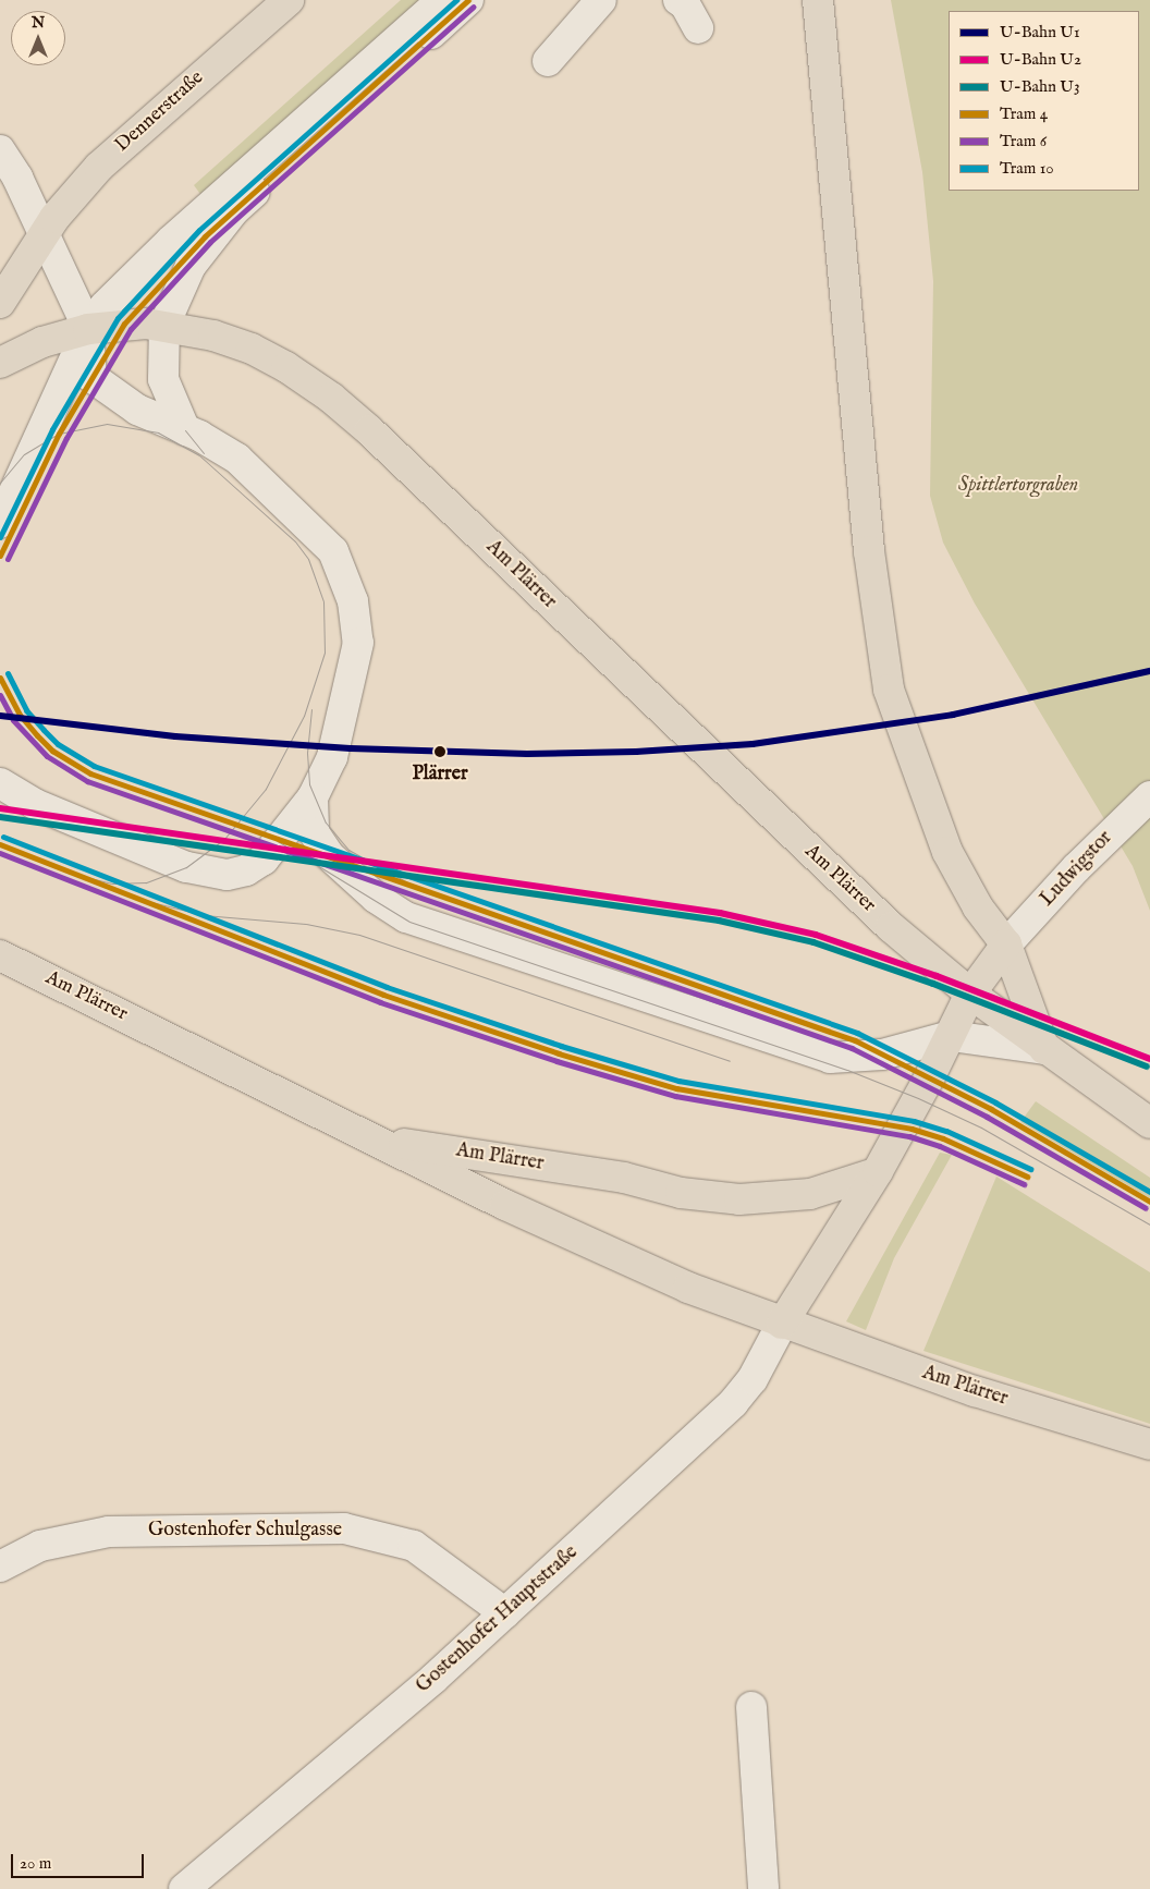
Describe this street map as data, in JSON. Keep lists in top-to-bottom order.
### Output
{
  "streets": {
    "main road": ["Dennerstraße", "Am Plärrer"],
    "street": ["Ludwigstor", "Gostenhofer Schulgasse", "Gostenhofer Hauptstraße"]
  },
  "crossings": [
    ["Am Plärrer", "Gostenhofer Hauptstraße"],
    ["Gostenhofer Schulgasse", "Gostenhofer Hauptstraße"]
  ],
  "parks": ["Spittlertorgraben"],
  "places": ["Plärrer"],
  "lines": [
    "tram line 4",
    "tram line 10",
    "tram line 6",
    "metro line U1",
    "metro line U2",
    "metro line U3"
  ],
  "legend": [
    "U-Bahn U1",
    "U-Bahn U2",
    "U-Bahn U3",
    "Tram 4",
    "Tram 6",
    "Tram 10"
  ],
  "scale_bar": "20 m",
  "north": "top"
}
